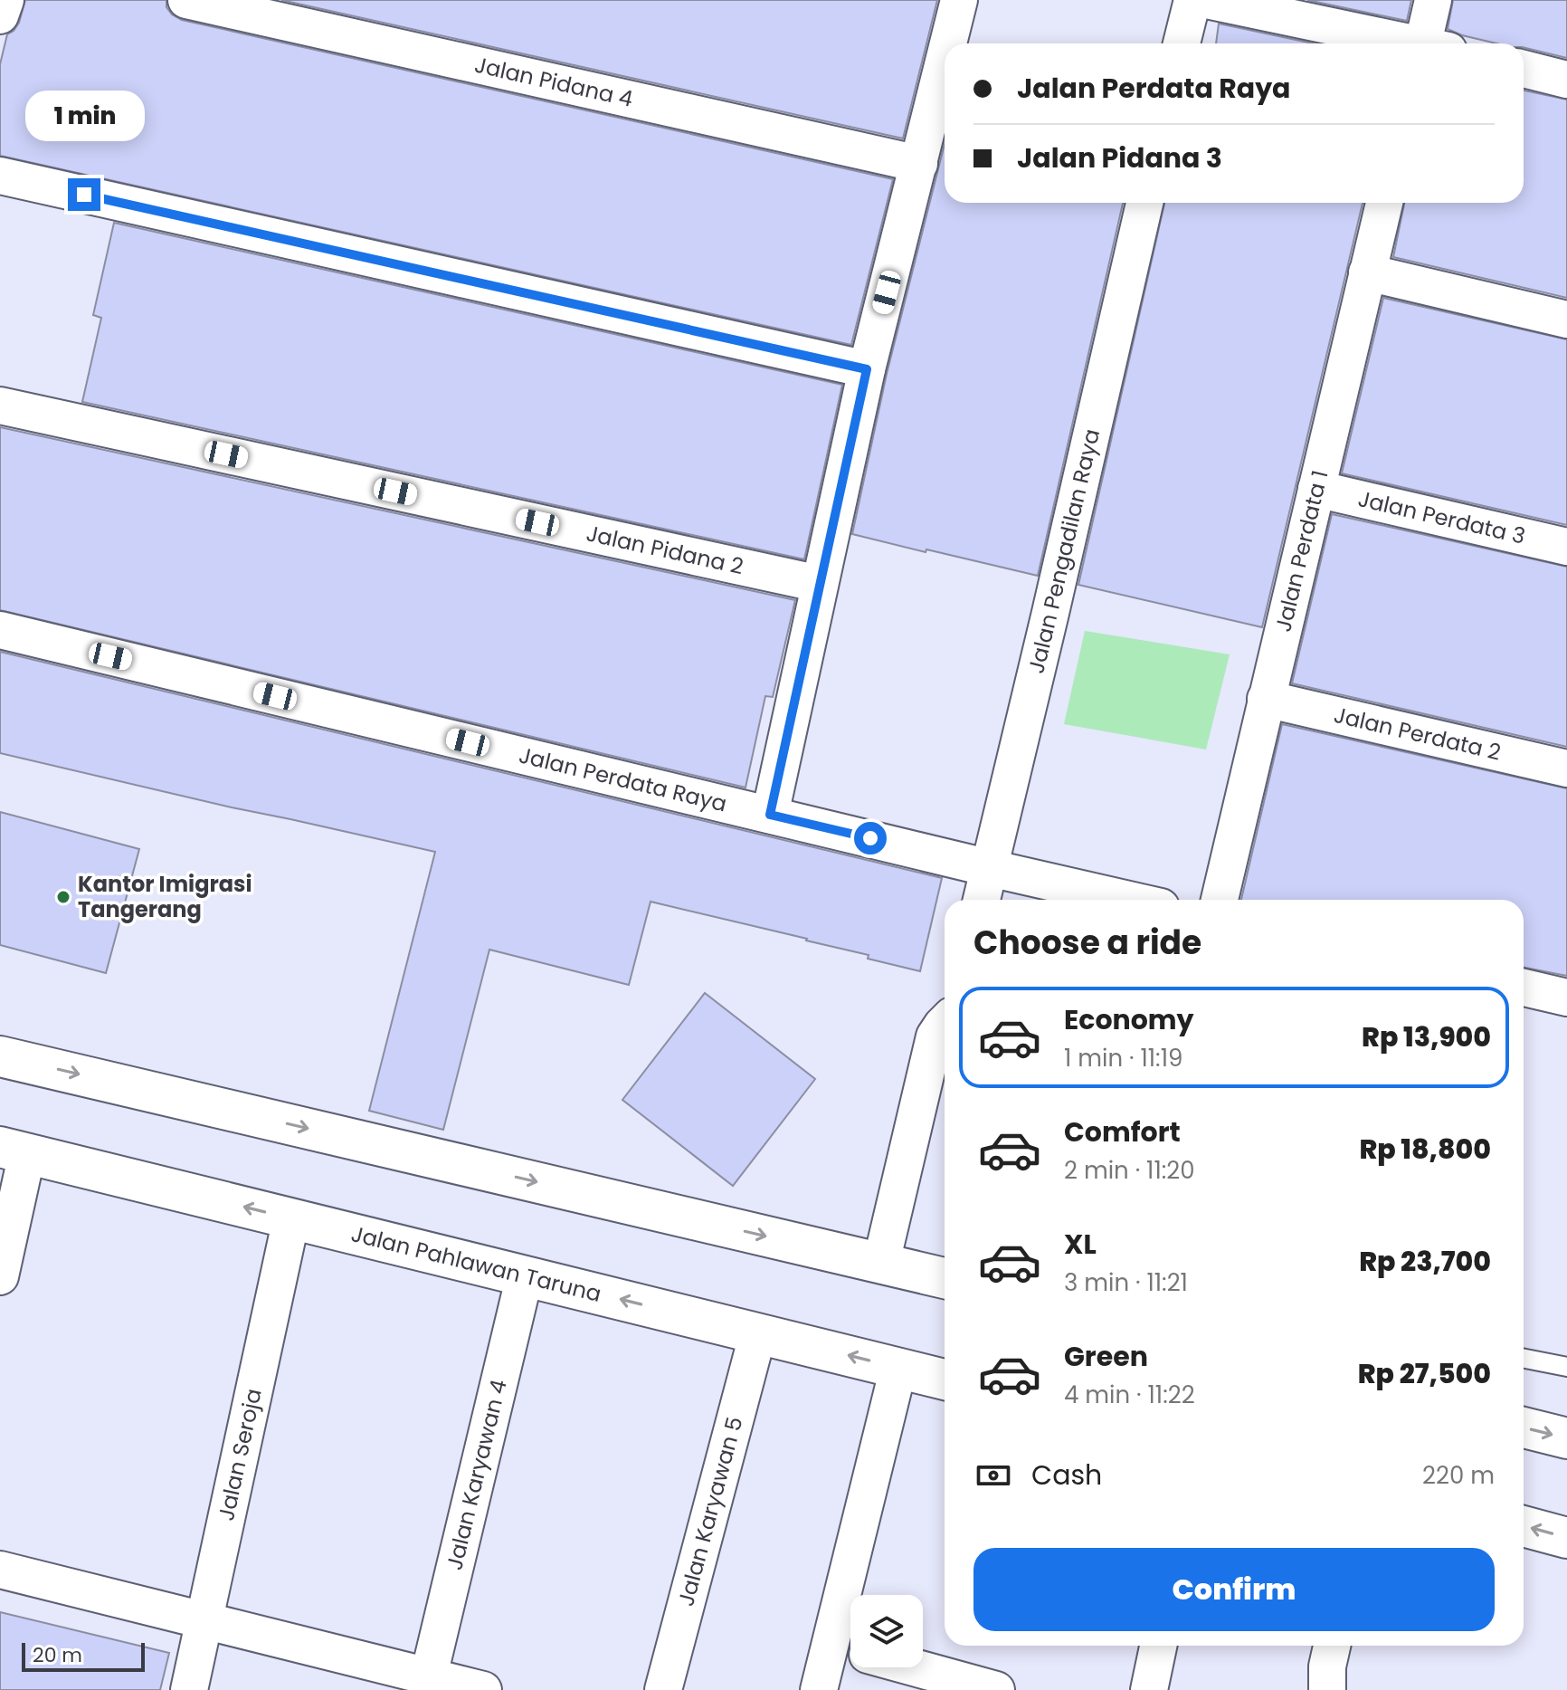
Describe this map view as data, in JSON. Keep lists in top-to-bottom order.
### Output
{
  "streets": {
    "main road": ["Jalan Pahlawan Taruna"],
    "street": [
      "Jalan Pidana 4",
      "Jalan Perdata 3",
      "Jalan Pidana 2",
      "Jalan Pengadilan Raya",
      "Jalan Perdata 1",
      "Jalan Perdata 2",
      "Jalan Perdata Raya",
      "Jalan Seroja",
      "Jalan Karyawan 4",
      "Jalan Karyawan 5"
    ]
  },
  "crossings": [
    ["Jalan Perdata 3", "Jalan Perdata 1"],
    ["Jalan Pengadilan Raya", "Jalan Perdata Raya"],
    ["Jalan Perdata 1", "Jalan Perdata 2"],
    ["Jalan Pahlawan Taruna", "Jalan Seroja"],
    ["Jalan Pahlawan Taruna", "Jalan Karyawan 4"],
    ["Jalan Pahlawan Taruna", "Jalan Karyawan 5"]
  ],
  "places": ["Kantor Imigrasi Tangerang"],
  "scale_bar": "20 m",
  "page": {
    "banner": ["Jalan Perdata Raya", "Jalan Pidana 3"],
    "bubble": "1 min",
    "heading": "Choose a ride",
    "list": [
      {
        "name": "Economy",
        "note": "1 min · 11:19",
        "value": "Rp 13,900"
      },
      {
        "name": "Comfort",
        "note": "2 min · 11:20",
        "value": "Rp 18,800"
      },
      {
        "name": "XL",
        "note": "3 min · 11:21",
        "value": "Rp 23,700"
      },
      {
        "name": "Green",
        "note": "4 min · 11:22",
        "value": "Rp 27,500"
      }
    ],
    "pay": ["Cash", "220 m"],
    "buttons": "Confirm",
    "scale": "20 m"
  }
}
